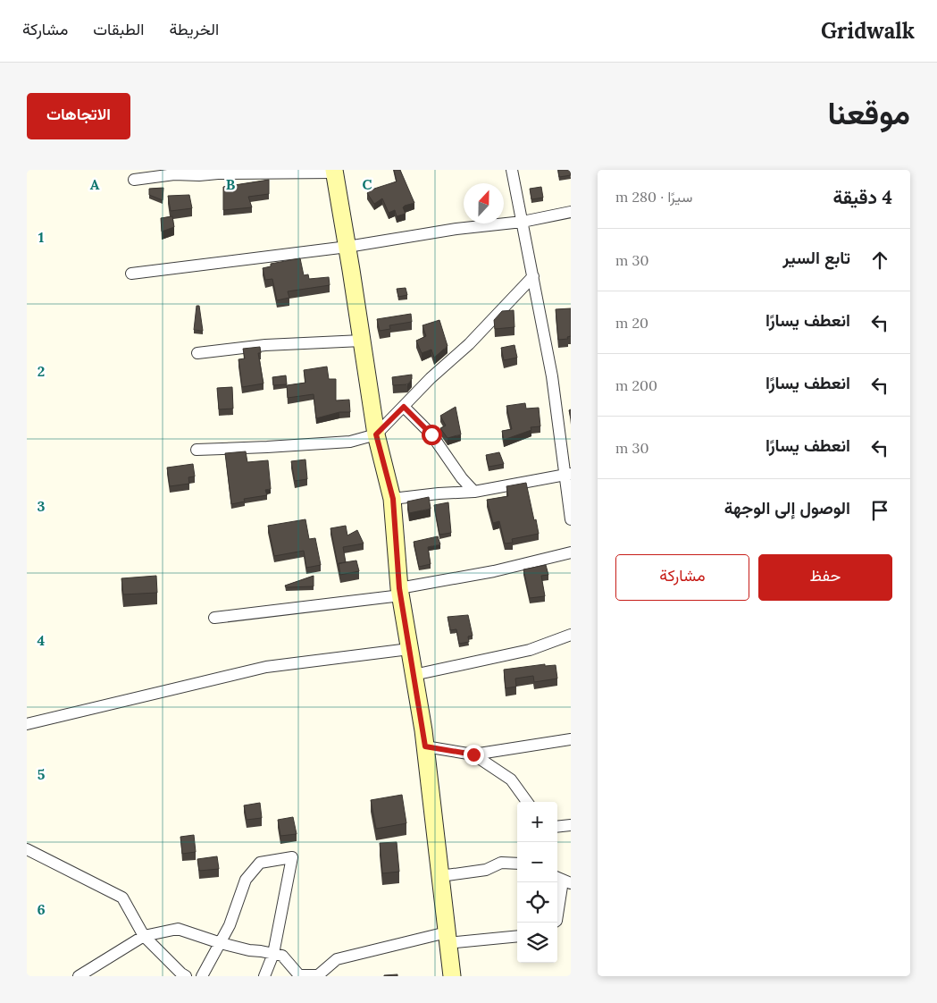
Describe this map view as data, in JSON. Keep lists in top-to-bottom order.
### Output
{
  "north": "top",
  "page": {
    "header": "Gridwalk",
    "nav": ["الخريطة", "الطبقات", "مشاركة"],
    "title": "موقعنا",
    "buttons": [
      "الاتجاهات",
      ["حفظ", "مشاركة"]
    ],
    "heading": ["4 دقيقة", "سيرًا · 280 m"],
    "list": [
      ["تابع السير", "30 m"],
      ["انعطف يسارًا", "20 m"],
      ["انعطف يسارًا", "200 m"],
      ["انعطف يسارًا", "30 m"],
      "الوصول إلى الوجهة"
    ],
    "map_buttons": ["+", "−"]
  },
  "grid": {
    "columns": ["A", "B", "C"],
    "rows": [
      "1",
      "2",
      "3",
      "4",
      "5",
      "6"
    ]
  }
}
